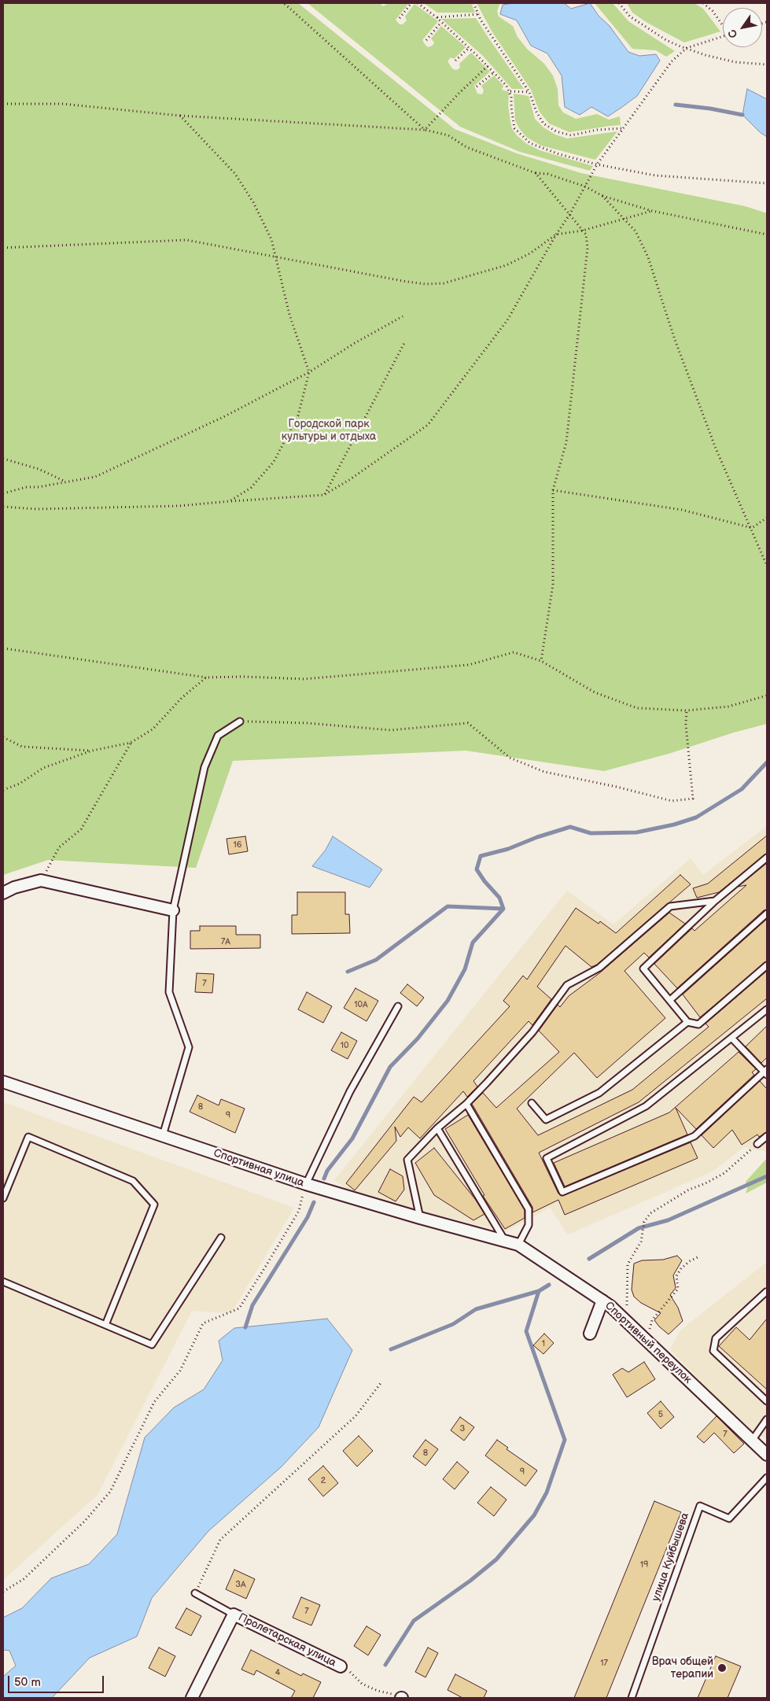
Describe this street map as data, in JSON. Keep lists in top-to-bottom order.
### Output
{
  "streets": {
    "street": ["Спортивная улица", "Спортивный переулок", "Пролетарская улица"],
    "lane": ["улица Куйбышева"]
  },
  "crossings": [
    ["Спортивная улица", "Спортивный переулок"]
  ],
  "parks": ["Городской парк культуры и отдыха"],
  "places": ["Врач общей терапии"],
  "house_numbers": [
    "16",
    "7А",
    "7",
    "10А",
    "10",
    "8",
    "9",
    "1",
    "5",
    "3",
    "7",
    "8",
    "9",
    "2",
    "19",
    "3А",
    "7",
    "17",
    "4"
  ],
  "scale_bar": "50 m",
  "north": "bottom left"
}
